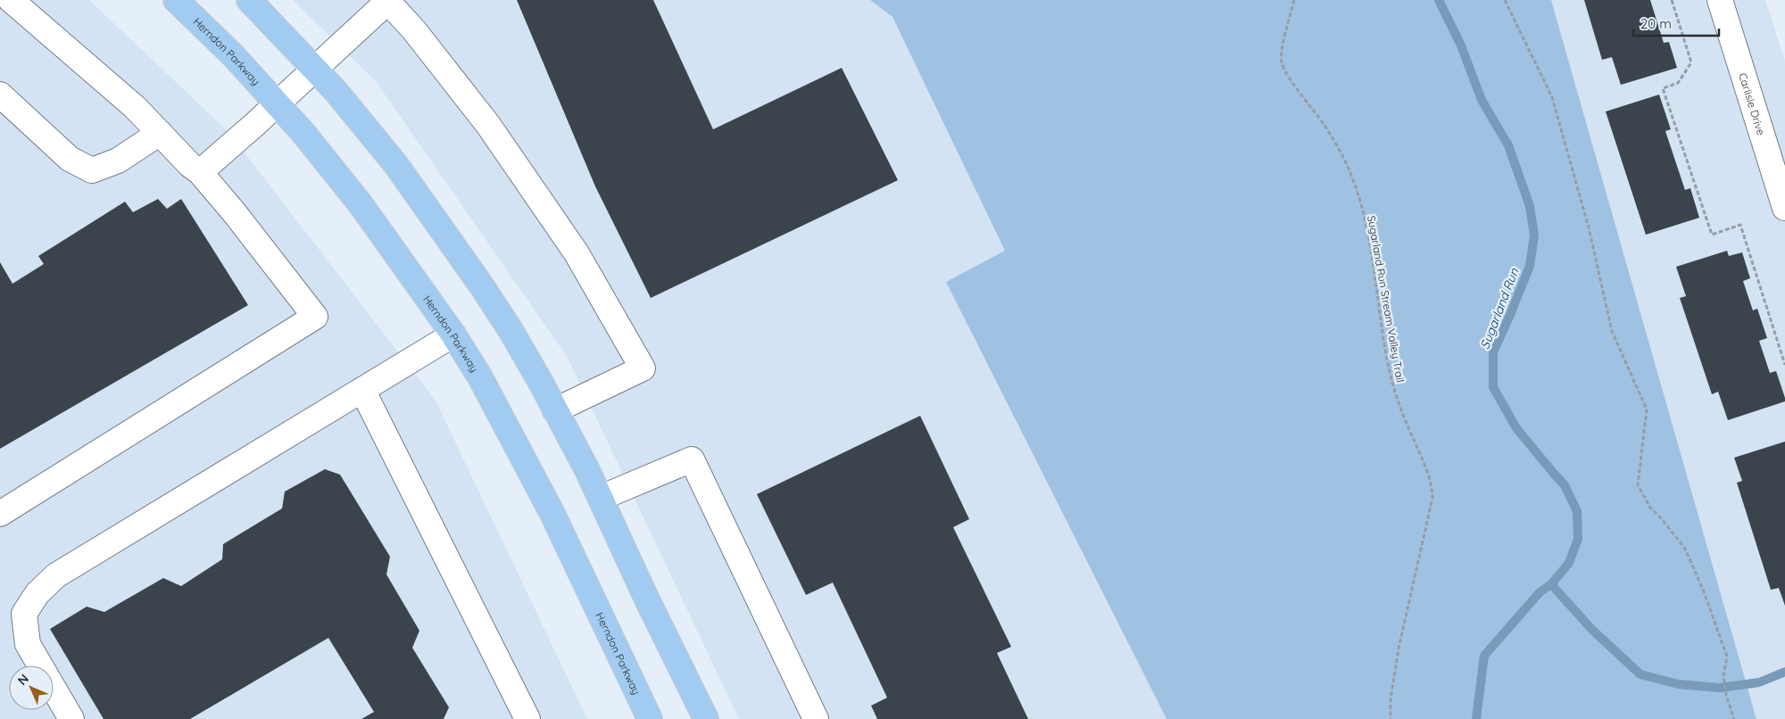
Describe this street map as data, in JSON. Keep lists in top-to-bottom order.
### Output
{
  "streets": {
    "main road": ["Herndon Parkway"],
    "street": ["Carlisle Drive"],
    "path": ["Sugarland Run Stream Valley Trail"]
  },
  "water": ["Sugarland Run"],
  "scale_bar": "20 m",
  "north": "top left"
}
